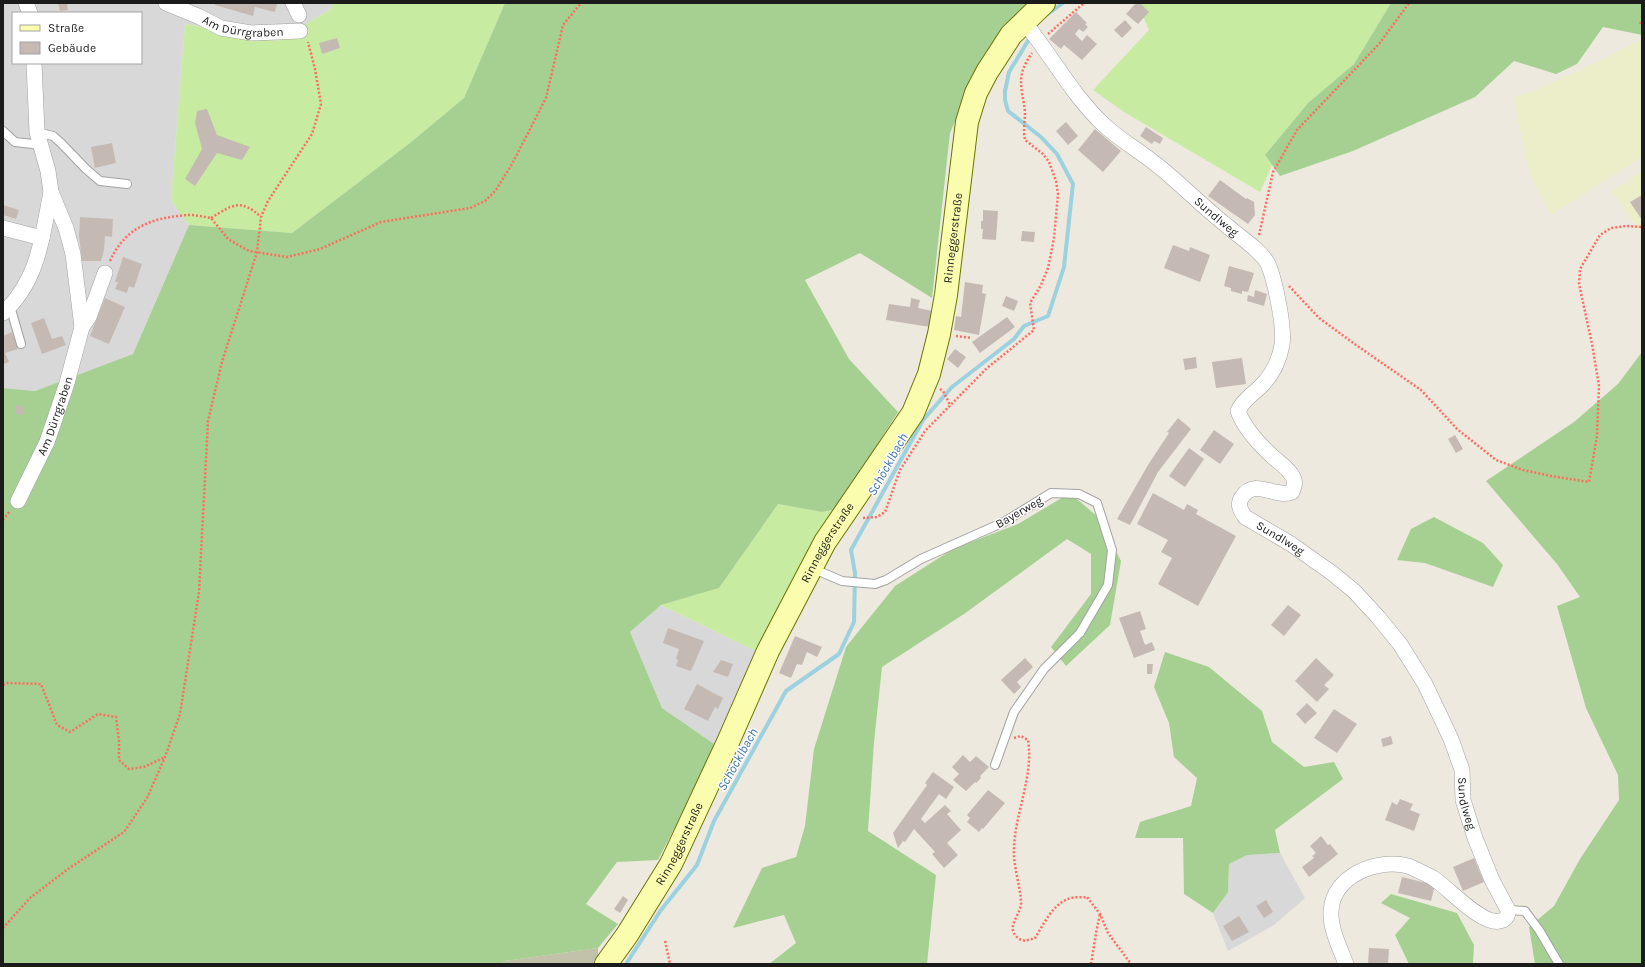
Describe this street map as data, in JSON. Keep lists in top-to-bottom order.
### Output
{
  "streets": {
    "main road": ["Rinneggerstraße"],
    "street": ["Am Dürrgraben", "Sundlweg"],
    "lane": ["Bayerweg"]
  },
  "crossings": [
    ["Sundlweg", "Rinneggerstraße"]
  ],
  "water": ["Schöcklbach"],
  "legend": ["Straße", "Gebäude"]
}
